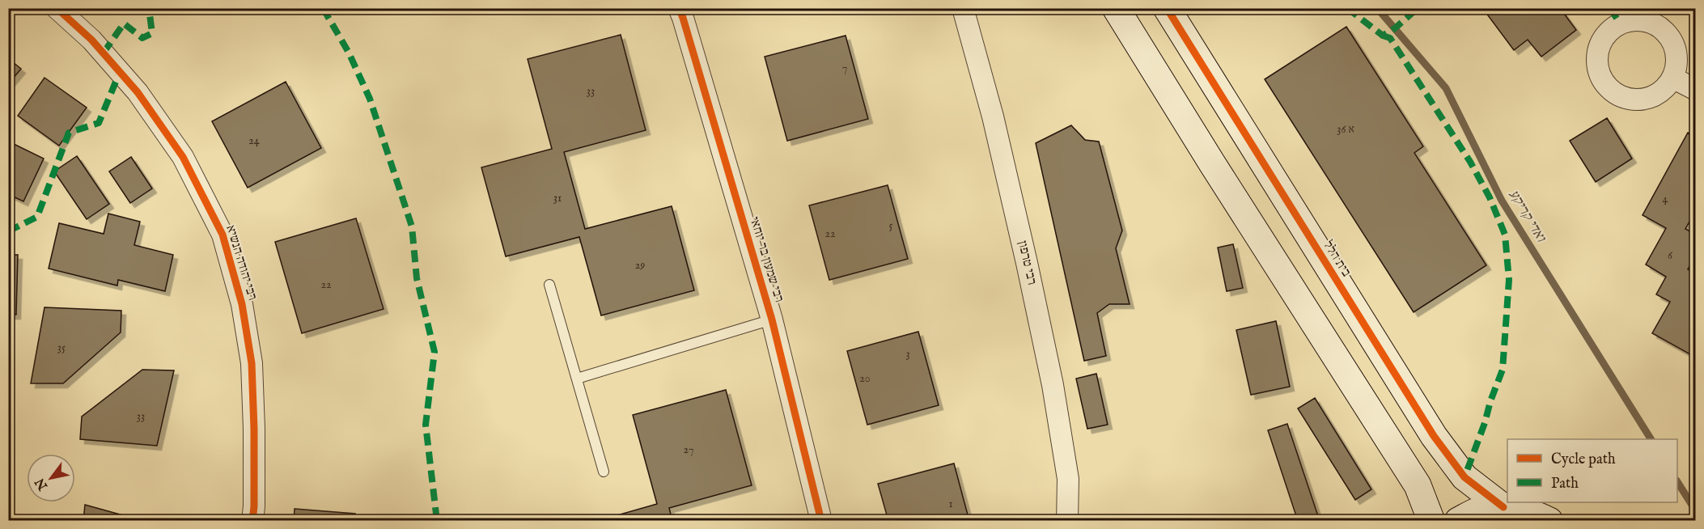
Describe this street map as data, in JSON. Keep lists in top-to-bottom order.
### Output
{
  "streets": {
    "street": [
      "בית הלל",
      "רבי שמעון בר יוחאי",
      "רבי יהודה הנשיא",
      "רבי טרפון"
    ]
  },
  "water": ["ואדי קריקע"],
  "house_numbers": [
    "7",
    "33",
    "36 א",
    "24",
    "31",
    "4",
    "5",
    "22",
    "6",
    "29",
    "22",
    "35",
    "3",
    "20",
    "33",
    "27",
    "1"
  ],
  "legend": ["Cycle path", "Path"],
  "north": "bottom left"
}
